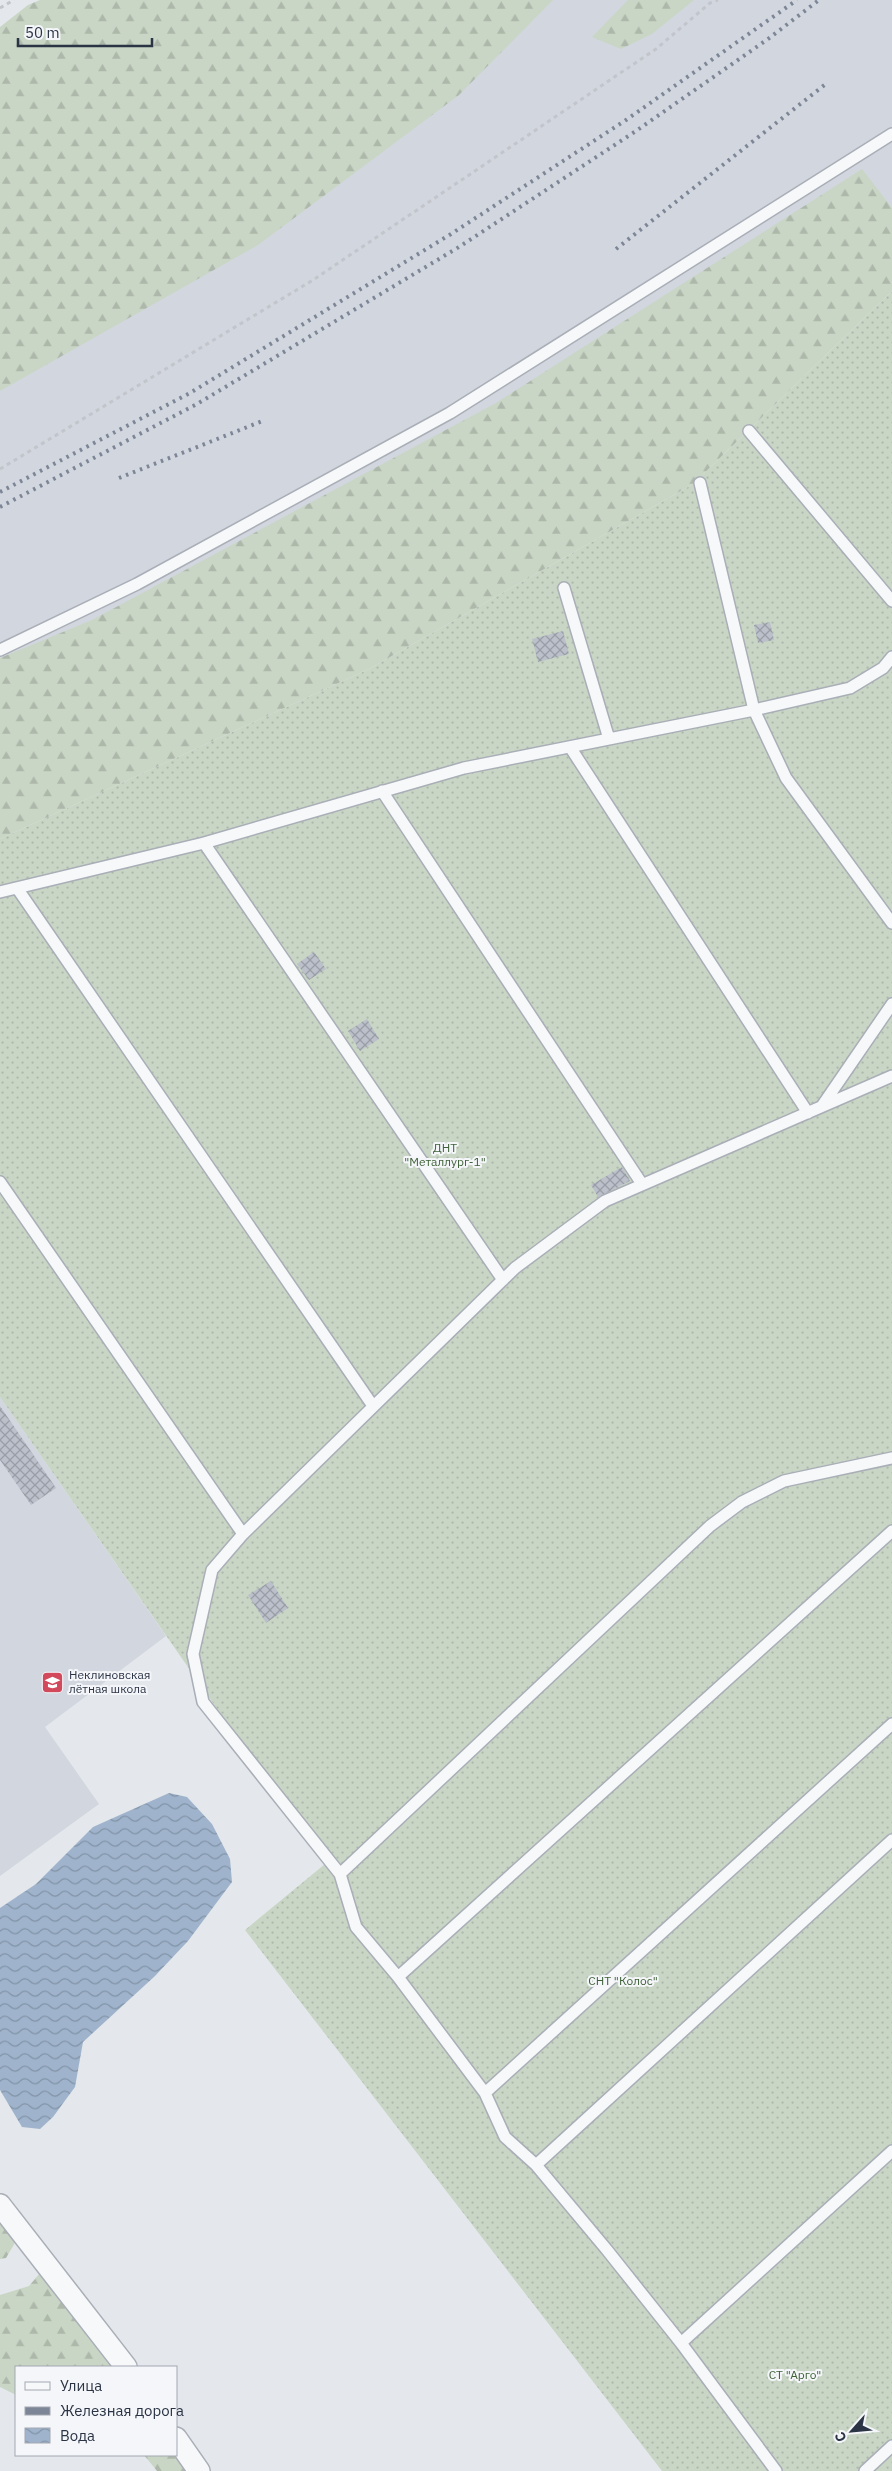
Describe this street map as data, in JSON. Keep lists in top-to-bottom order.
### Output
{
  "parks": ["ДНТ \"Металлург-1\"", "СНТ \"Колос\"", "СТ \"Арго\""],
  "places": {
    "school or university": ["Неклиновская лётная школа"]
  },
  "legend": ["Улица", "Железная дорога", "Вода"],
  "scale_bar": "50 m",
  "north": "bottom left"
}
